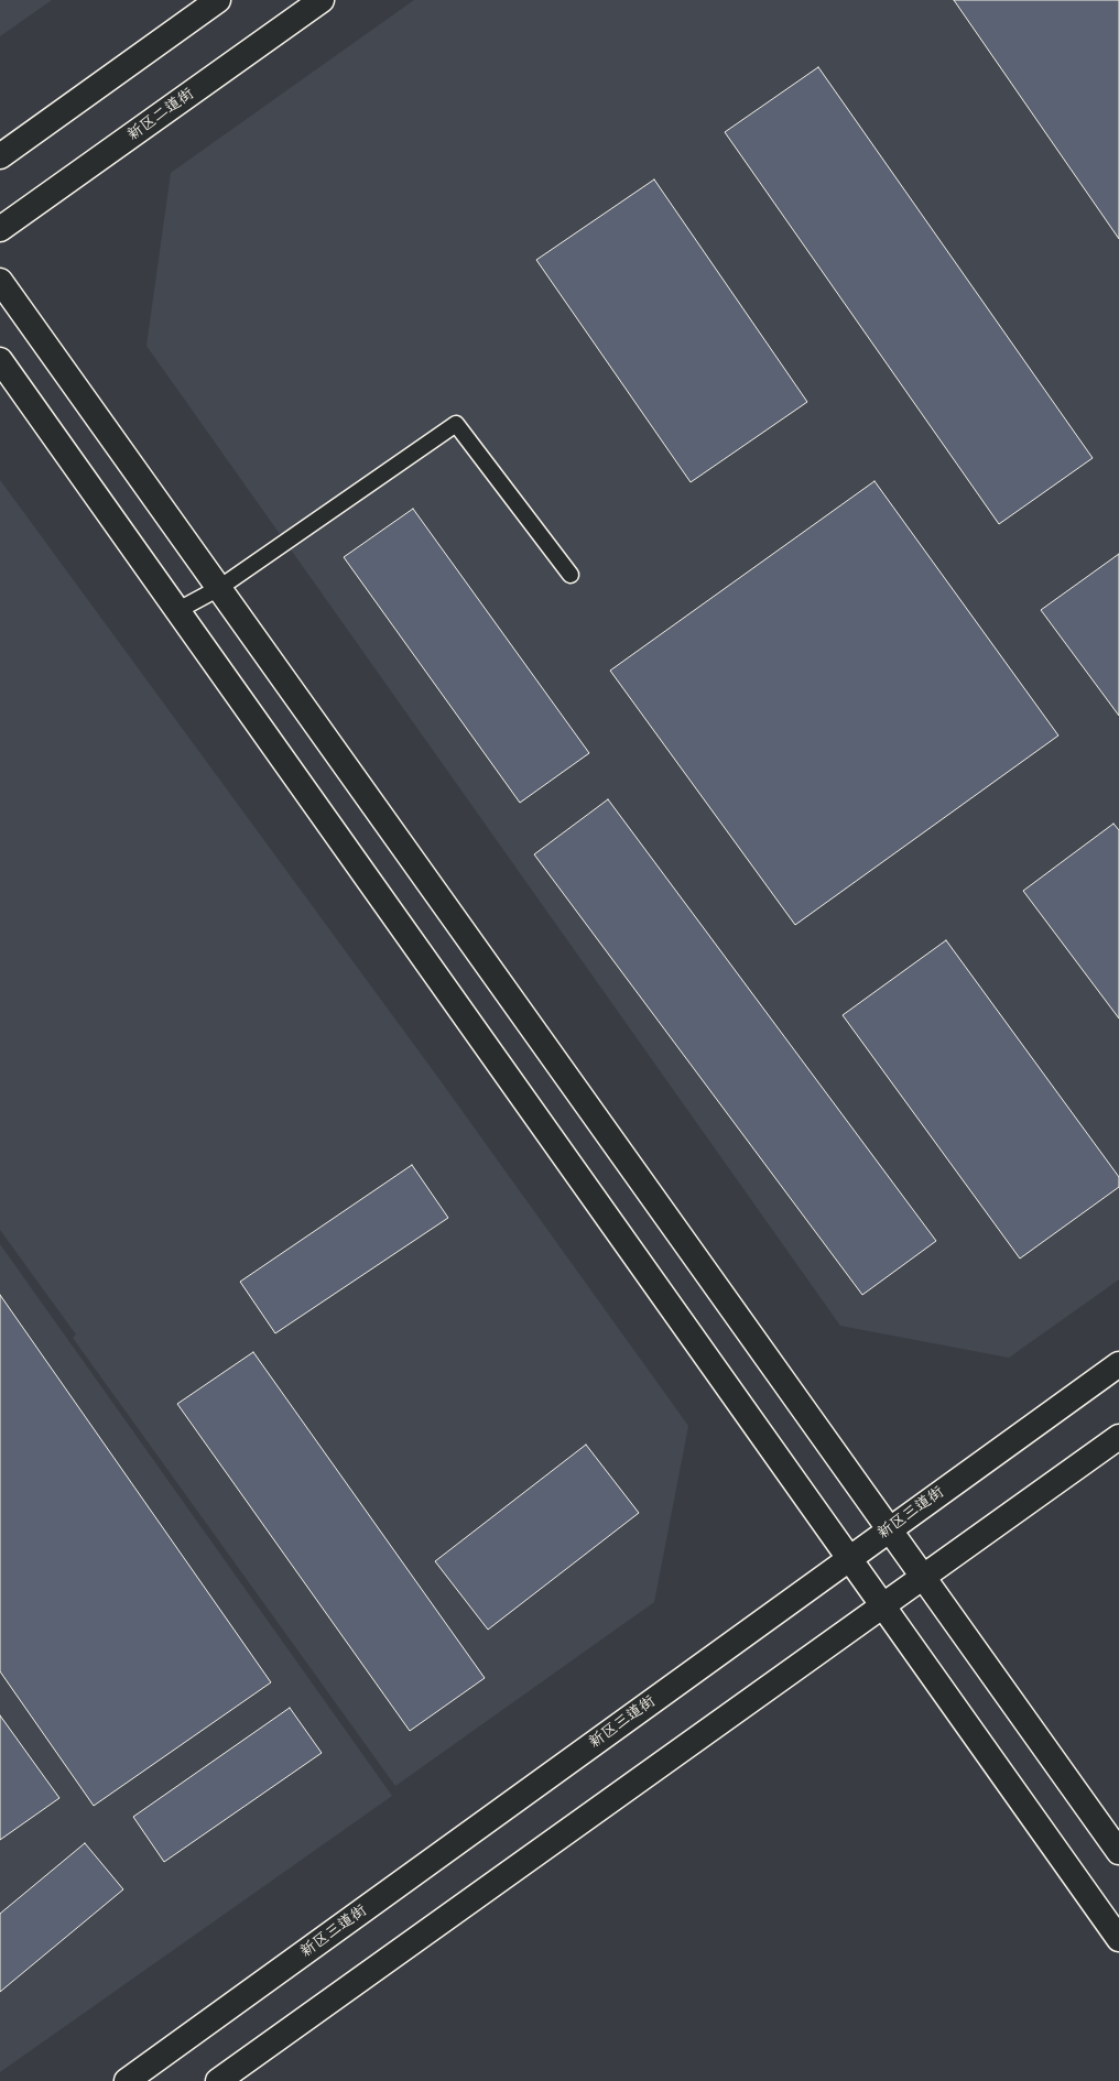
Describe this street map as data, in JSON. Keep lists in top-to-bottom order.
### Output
{
  "streets": {
    "street": ["新区二道街", "新区三道街"]
  }
}
